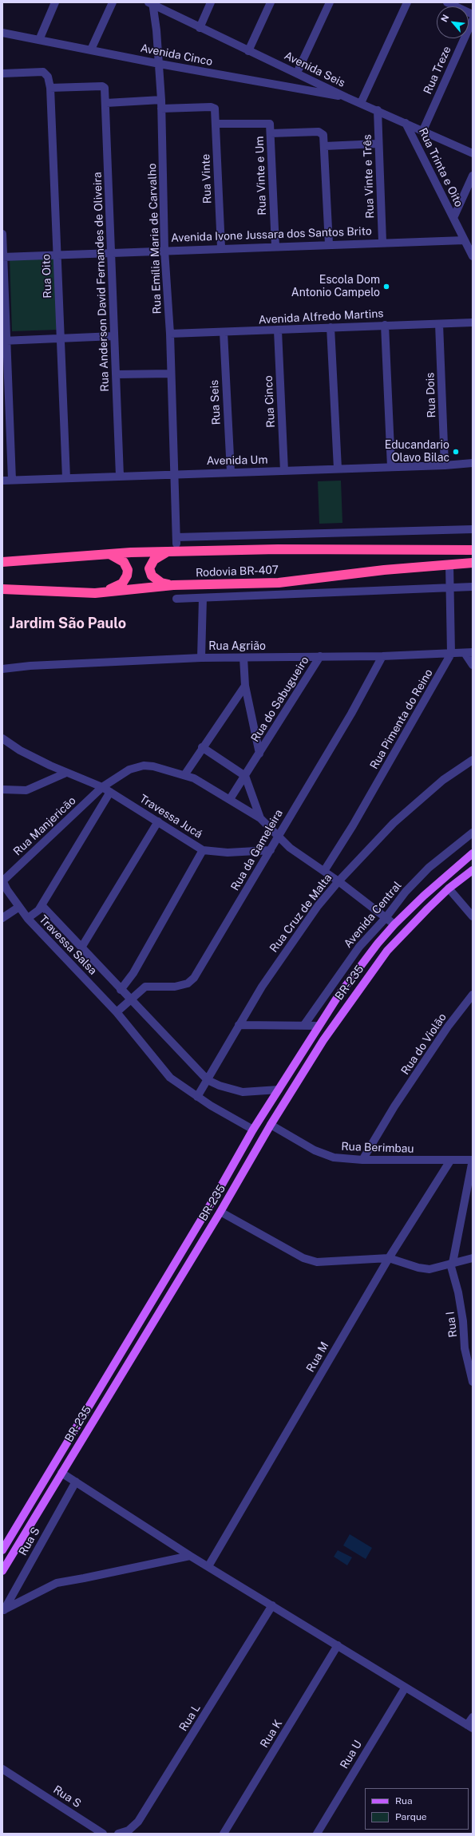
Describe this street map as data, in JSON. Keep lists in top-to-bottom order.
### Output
{
  "streets": {
    "highway": ["Rodovia BR-407"],
    "main road": ["BR-235"],
    "street": [
      "Avenida Cinco",
      "Avenida Seis",
      "Rua Treze",
      "Rua Trinta e Oito",
      "Rua Vinte e Um",
      "Rua Vinte e Três",
      "Rua Vinte",
      "Avenida Ivone Jussara dos Santos Brito",
      "Rua Emília Maria de Carvalho",
      "Rua Oito",
      "Rua Anderson David Fernandes de Oliveira",
      "Avenida Alfredo Martins",
      "Rua Dois",
      "Rua Cinco",
      "Rua Seis",
      "Avenida Um",
      "Rua Agrião",
      "Rua do Sabugueiro",
      "Rua Pimenta do Reino",
      "Travessa Jucá",
      "Rua Manjericão",
      "Rua da Gameleira",
      "Rua Cruz de Malta",
      "Avenida Central",
      "Travessa Salsa",
      "Rua do Violão",
      "Rua Berimbau",
      "Rua I",
      "Rua M",
      "Rua S",
      "Rua L",
      "Rua K",
      "Rua U"
    ]
  },
  "crossings": [
    ["Avenida Cinco", "Avenida Seis"],
    ["Avenida Cinco", "Rua Emília Maria de Carvalho"],
    ["Avenida Seis", "Rua Treze"],
    ["Avenida Seis", "Rua Trinta e Oito"],
    ["Avenida Seis", "Rua Vinte e Três"],
    ["Avenida Seis", "Rua Emília Maria de Carvalho"],
    ["Rua Trinta e Oito", "Avenida Ivone Jussara dos Santos Brito"],
    ["Rua Vinte e Um", "Rua Vinte"],
    ["Rua Vinte e Um", "Avenida Ivone Jussara dos Santos Brito"],
    ["Rua Vinte e Três", "Avenida Ivone Jussara dos Santos Brito"],
    ["Rua Vinte", "Avenida Ivone Jussara dos Santos Brito"],
    ["Rua Vinte", "Rua Emília Maria de Carvalho"],
    ["Avenida Ivone Jussara dos Santos Brito", "Rua Emília Maria de Carvalho"],
    ["Avenida Ivone Jussara dos Santos Brito", "Rua Oito"],
    ["Avenida Ivone Jussara dos Santos Brito", "Rua Anderson David Fernandes de Oliveira"],
    ["Rua Emília Maria de Carvalho", "Avenida Alfredo Martins"],
    ["Rua Emília Maria de Carvalho", "Avenida Um"],
    ["Rua Oito", "Rua Anderson David Fernandes de Oliveira"],
    ["Rua Oito", "Avenida Um"],
    ["Rua Anderson David Fernandes de Oliveira", "Avenida Um"],
    ["Avenida Alfredo Martins", "Rua Dois"],
    ["Avenida Alfredo Martins", "Rua Cinco"],
    ["Avenida Alfredo Martins", "Rua Seis"],
    ["Rua Dois", "Avenida Um"],
    ["Rua Cinco", "Avenida Um"],
    ["Rua Seis", "Avenida Um"],
    ["Rua Agrião", "Rua do Sabugueiro"],
    ["Rua Agrião", "Rua Pimenta do Reino"],
    ["Rua Agrião", "Rua da Gameleira"],
    ["Rua do Sabugueiro", "Rua Manjericão"],
    ["Travessa Jucá", "Rua Manjericão"],
    ["Travessa Jucá", "Rua da Gameleira"],
    ["Rua Manjericão", "Travessa Salsa"],
    ["Rua da Gameleira", "Travessa Salsa"],
    ["Rua Cruz de Malta", "Travessa Salsa"],
    ["BR-235", "Rua Berimbau"],
    ["Rua do Violão", "Rua Berimbau"],
    ["Rua Berimbau", "Rua M"]
  ],
  "districts": ["Jardim São Paulo"],
  "places": ["Escola Dom Antonio Campelo", "Educandario Olavo Bilac"],
  "legend": ["Rua", "Parque"],
  "north": "top left"
}
